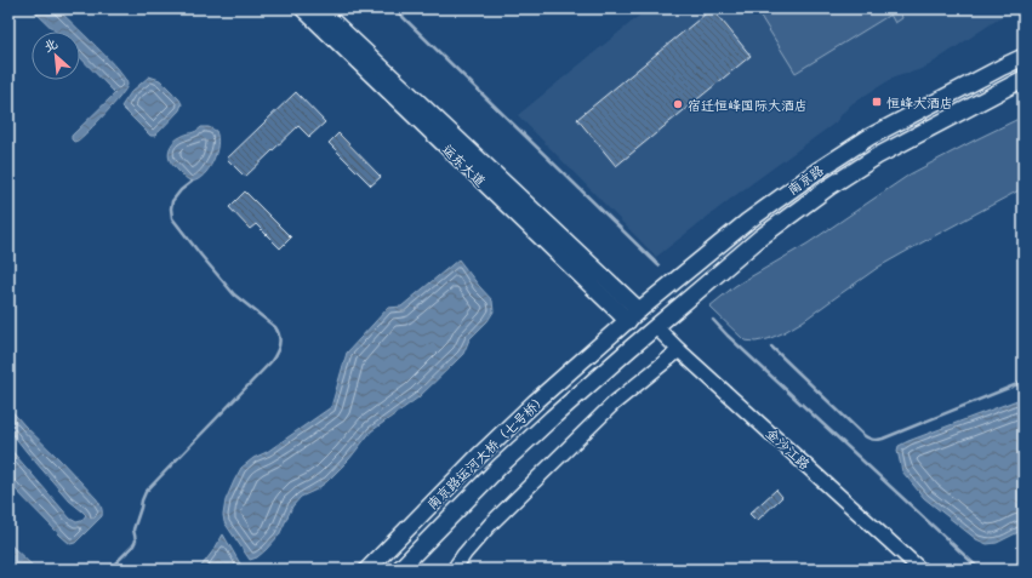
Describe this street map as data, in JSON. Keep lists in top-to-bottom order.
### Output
{
  "streets": {
    "main road": ["运东大道", "南京路", "南京路运河大桥（七号桥）"],
    "street": ["金沙江路"]
  },
  "crossings": [
    ["运东大道", "南京路"],
    ["南京路", "金沙江路"],
    ["南京路", "南京路运河大桥（七号桥）"]
  ],
  "places": {
    "transit": ["恒峰大酒店"],
    "other": ["宿迁恒峰国际大酒店"]
  },
  "north": "top left"
}
